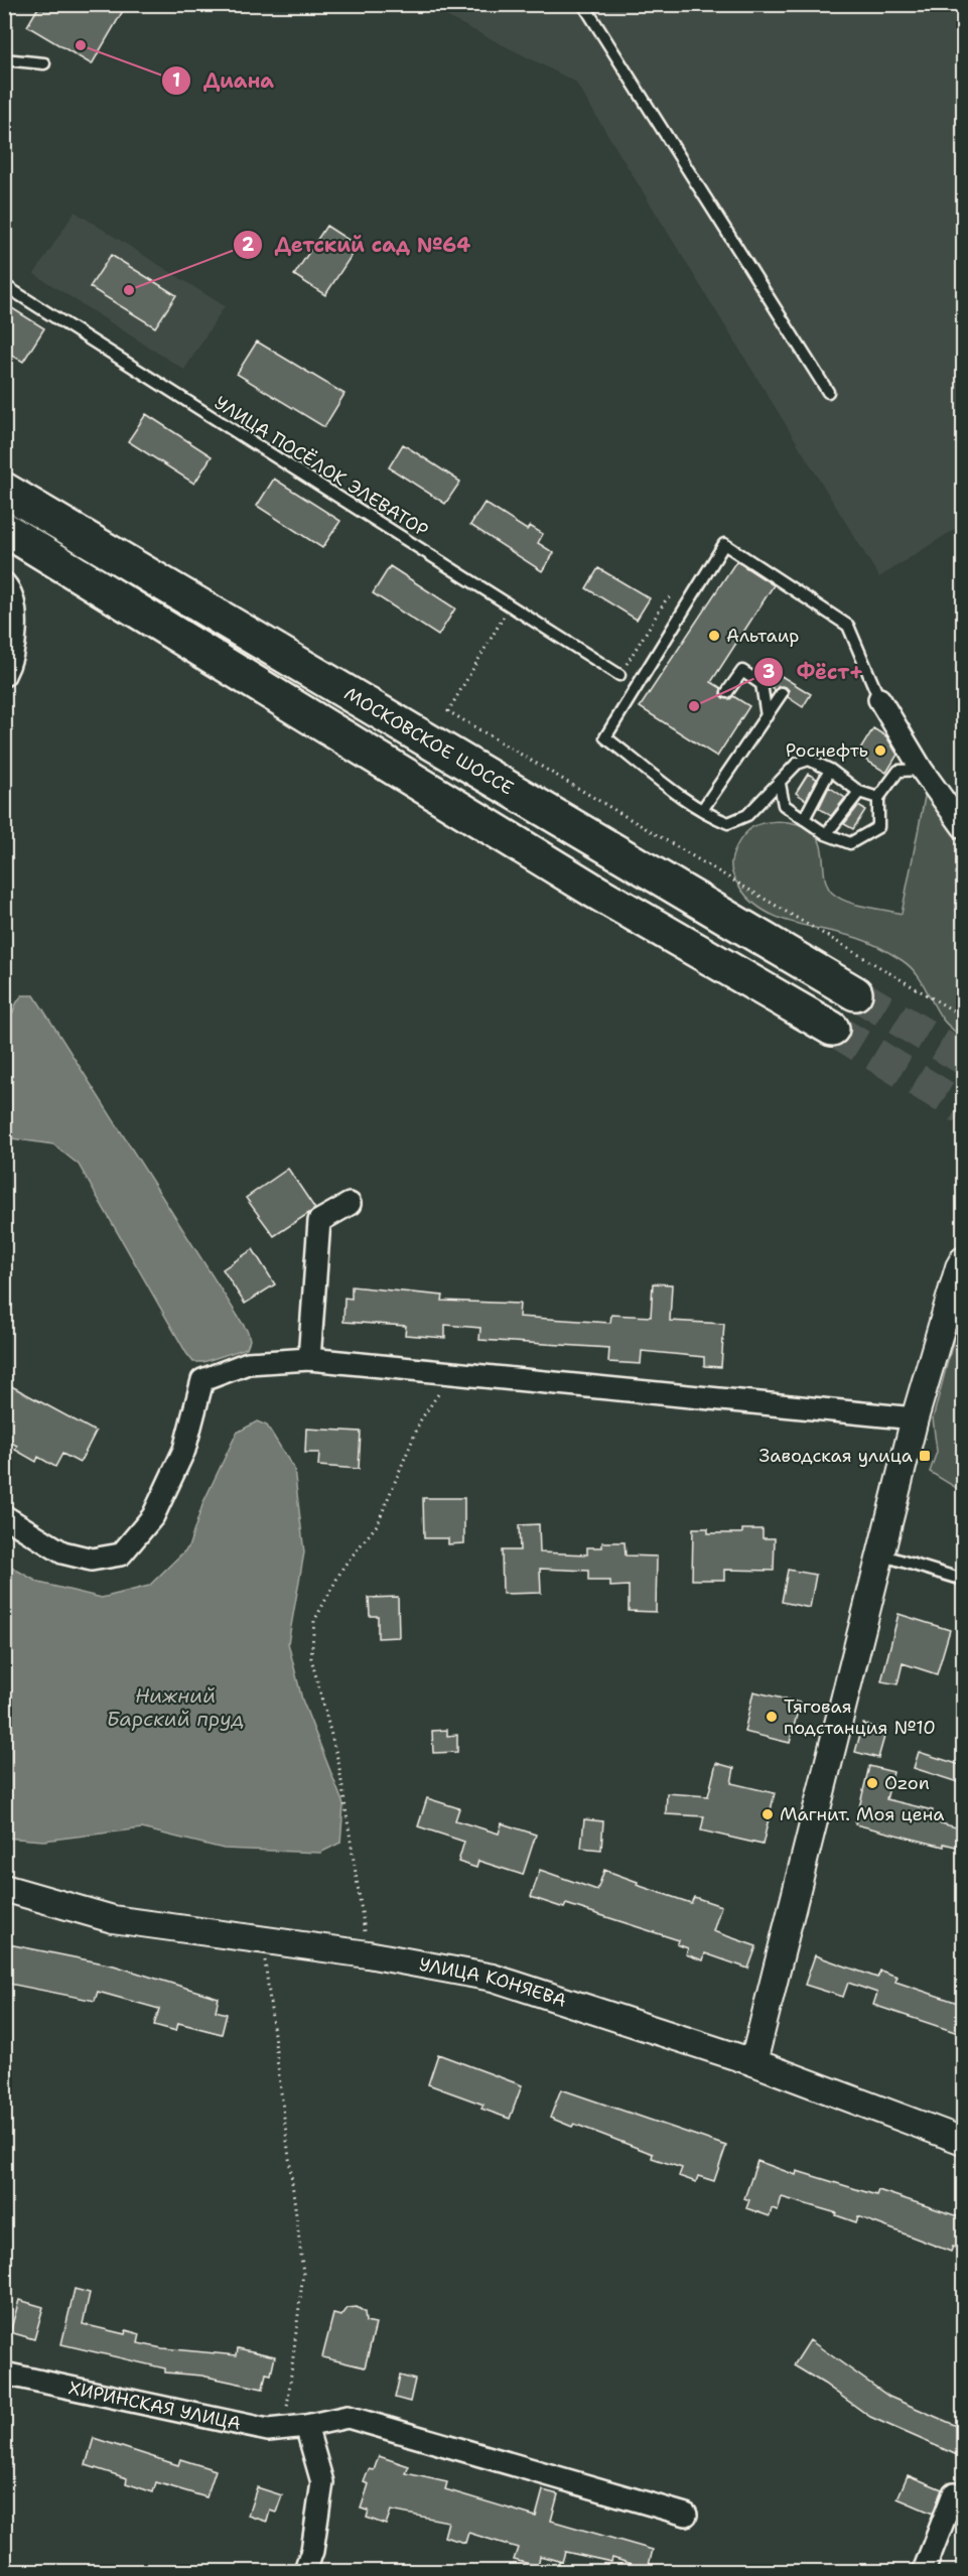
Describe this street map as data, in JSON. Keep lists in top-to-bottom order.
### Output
{
  "streets": {
    "highway": ["МОСКОВСКОЕ ШОССЕ"],
    "street": ["УЛИЦА КОНЯЕВА", "ХИРИНСКАЯ УЛИЦА"],
    "lane": ["УЛИЦА ПОСЁЛОК ЭЛЕВАТОР"]
  },
  "water": ["Нижний Барский пруд"],
  "places": {
    "other": [
      "Диана",
      "Детский сад №64",
      "Альтаир",
      "Фёст+",
      "Роснефть",
      "Тяговая подстанция №10",
      "Ozon",
      "Магнит. Моя цена"
    ],
    "transit": ["Заводская улица"]
  }
}
